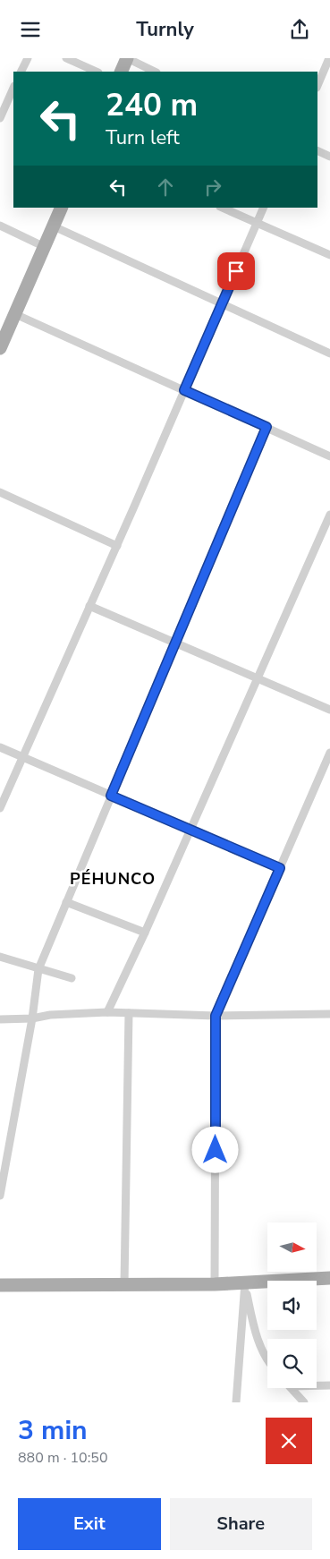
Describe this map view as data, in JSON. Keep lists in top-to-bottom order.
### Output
{
  "districts": ["PÉHUNCO"],
  "north": "right",
  "page": {
    "header": "Turnly",
    "turn": ["240 m", "Turn left"],
    "heading": ["3 min", "880 m · 10:50"],
    "buttons": ["Exit", "Share"]
  }
}
